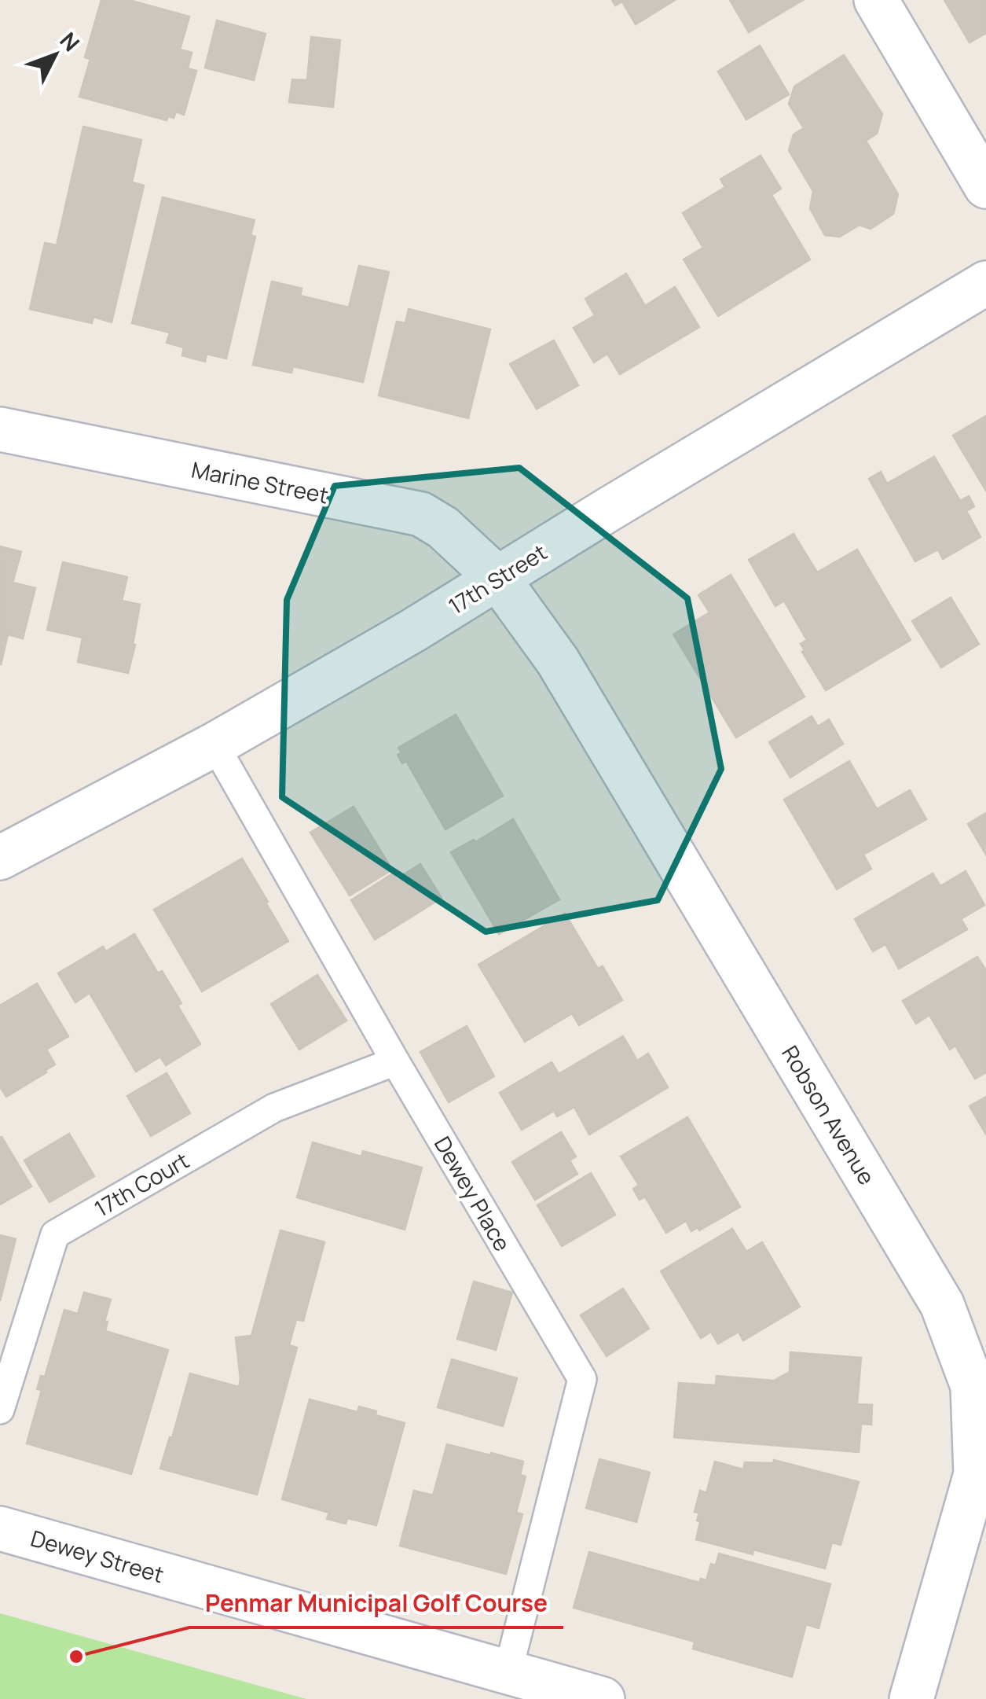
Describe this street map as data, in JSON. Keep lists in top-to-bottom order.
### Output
{
  "streets": {
    "street": [
      "Marine Street",
      "17th Street",
      "Robson Avenue",
      "Dewey Street"
    ],
    "lane": ["17th Court", "Dewey Place"]
  },
  "crossings": [
    ["Marine Street", "17th Street"],
    ["Marine Street", "Robson Avenue"],
    ["17th Street", "Robson Avenue"],
    ["17th Street", "Dewey Place"],
    ["17th Court", "Dewey Place"],
    ["Dewey Place", "Dewey Street"]
  ],
  "places": ["Penmar Municipal Golf Course"],
  "north": "top right"
}
